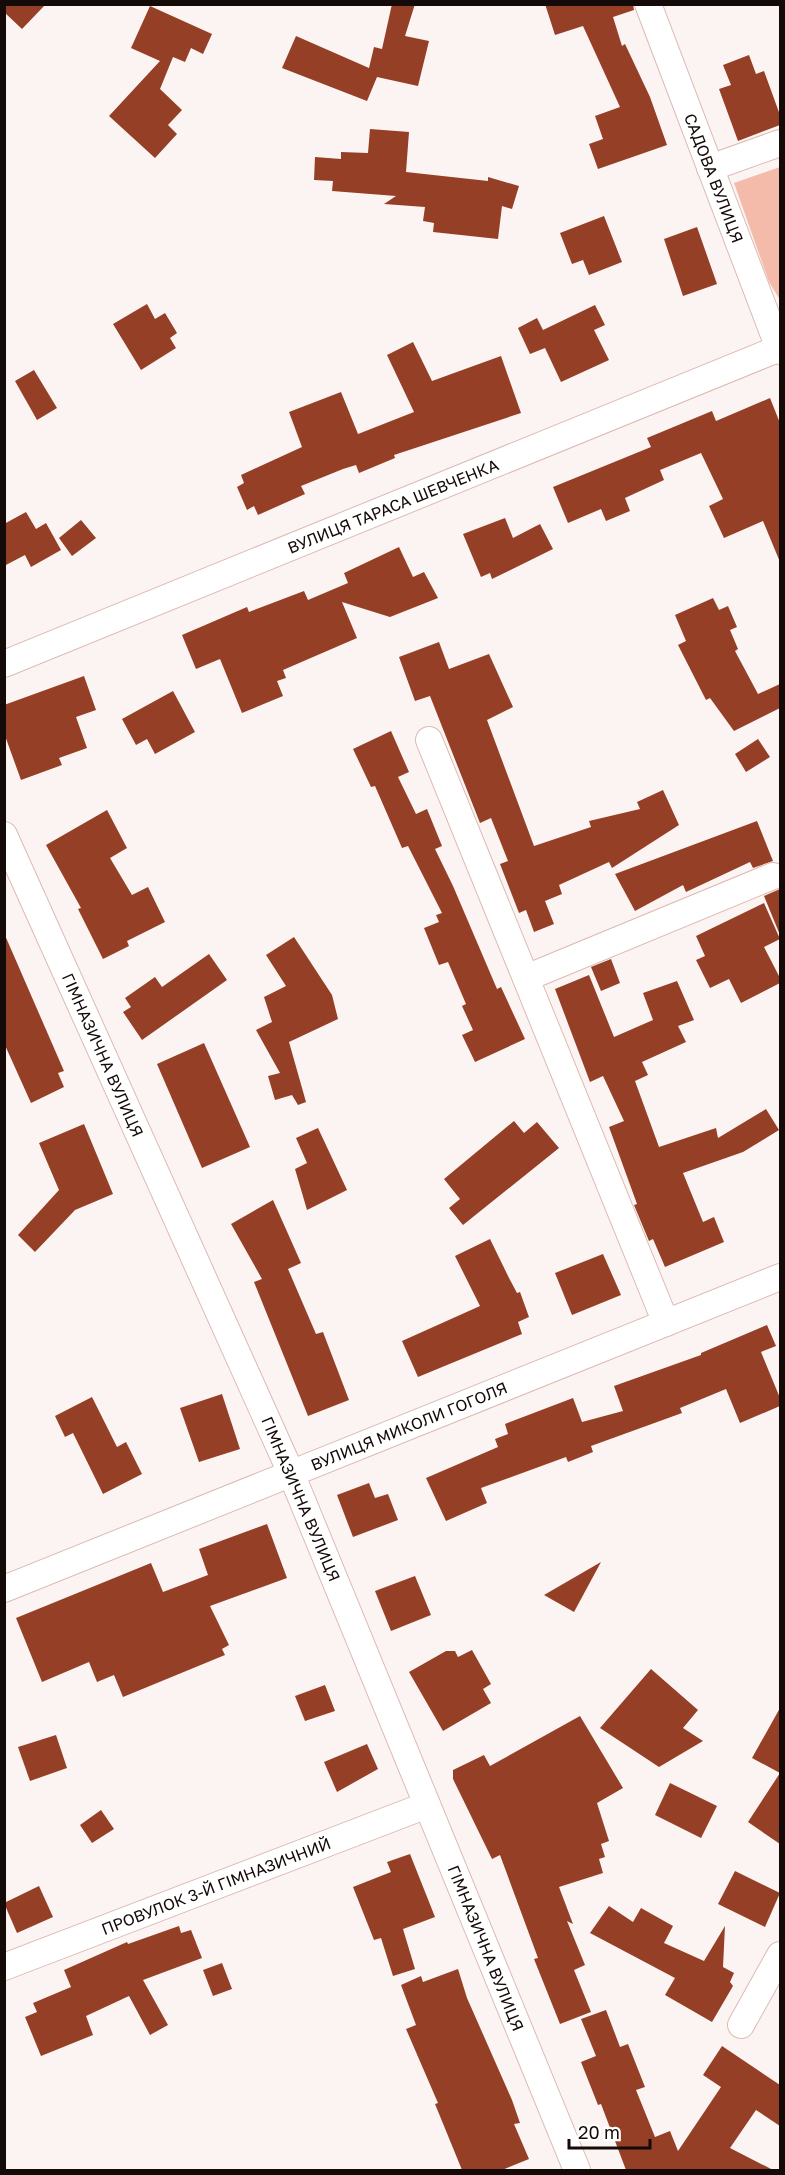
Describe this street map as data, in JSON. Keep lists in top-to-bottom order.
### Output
{
  "streets": {
    "street": [
      "САДОВА ВУЛИЦЯ",
      "ВУЛИЦЯ ТАРАСА ШЕВЧЕНКА",
      "ГІМНАЗИЧНА ВУЛИЦЯ",
      "ВУЛИЦЯ МИКОЛИ ГОГОЛЯ",
      "ПРОВУЛОК 3-Й ГІМНАЗИЧНИЙ"
    ]
  },
  "crossings": [
    ["САДОВА ВУЛИЦЯ", "ВУЛИЦЯ ТАРАСА ШЕВЧЕНКА"],
    ["ГІМНАЗИЧНА ВУЛИЦЯ", "ВУЛИЦЯ МИКОЛИ ГОГОЛЯ"],
    ["ГІМНАЗИЧНА ВУЛИЦЯ", "ПРОВУЛОК 3-Й ГІМНАЗИЧНИЙ"]
  ],
  "scale_bar": "20 m"
}
